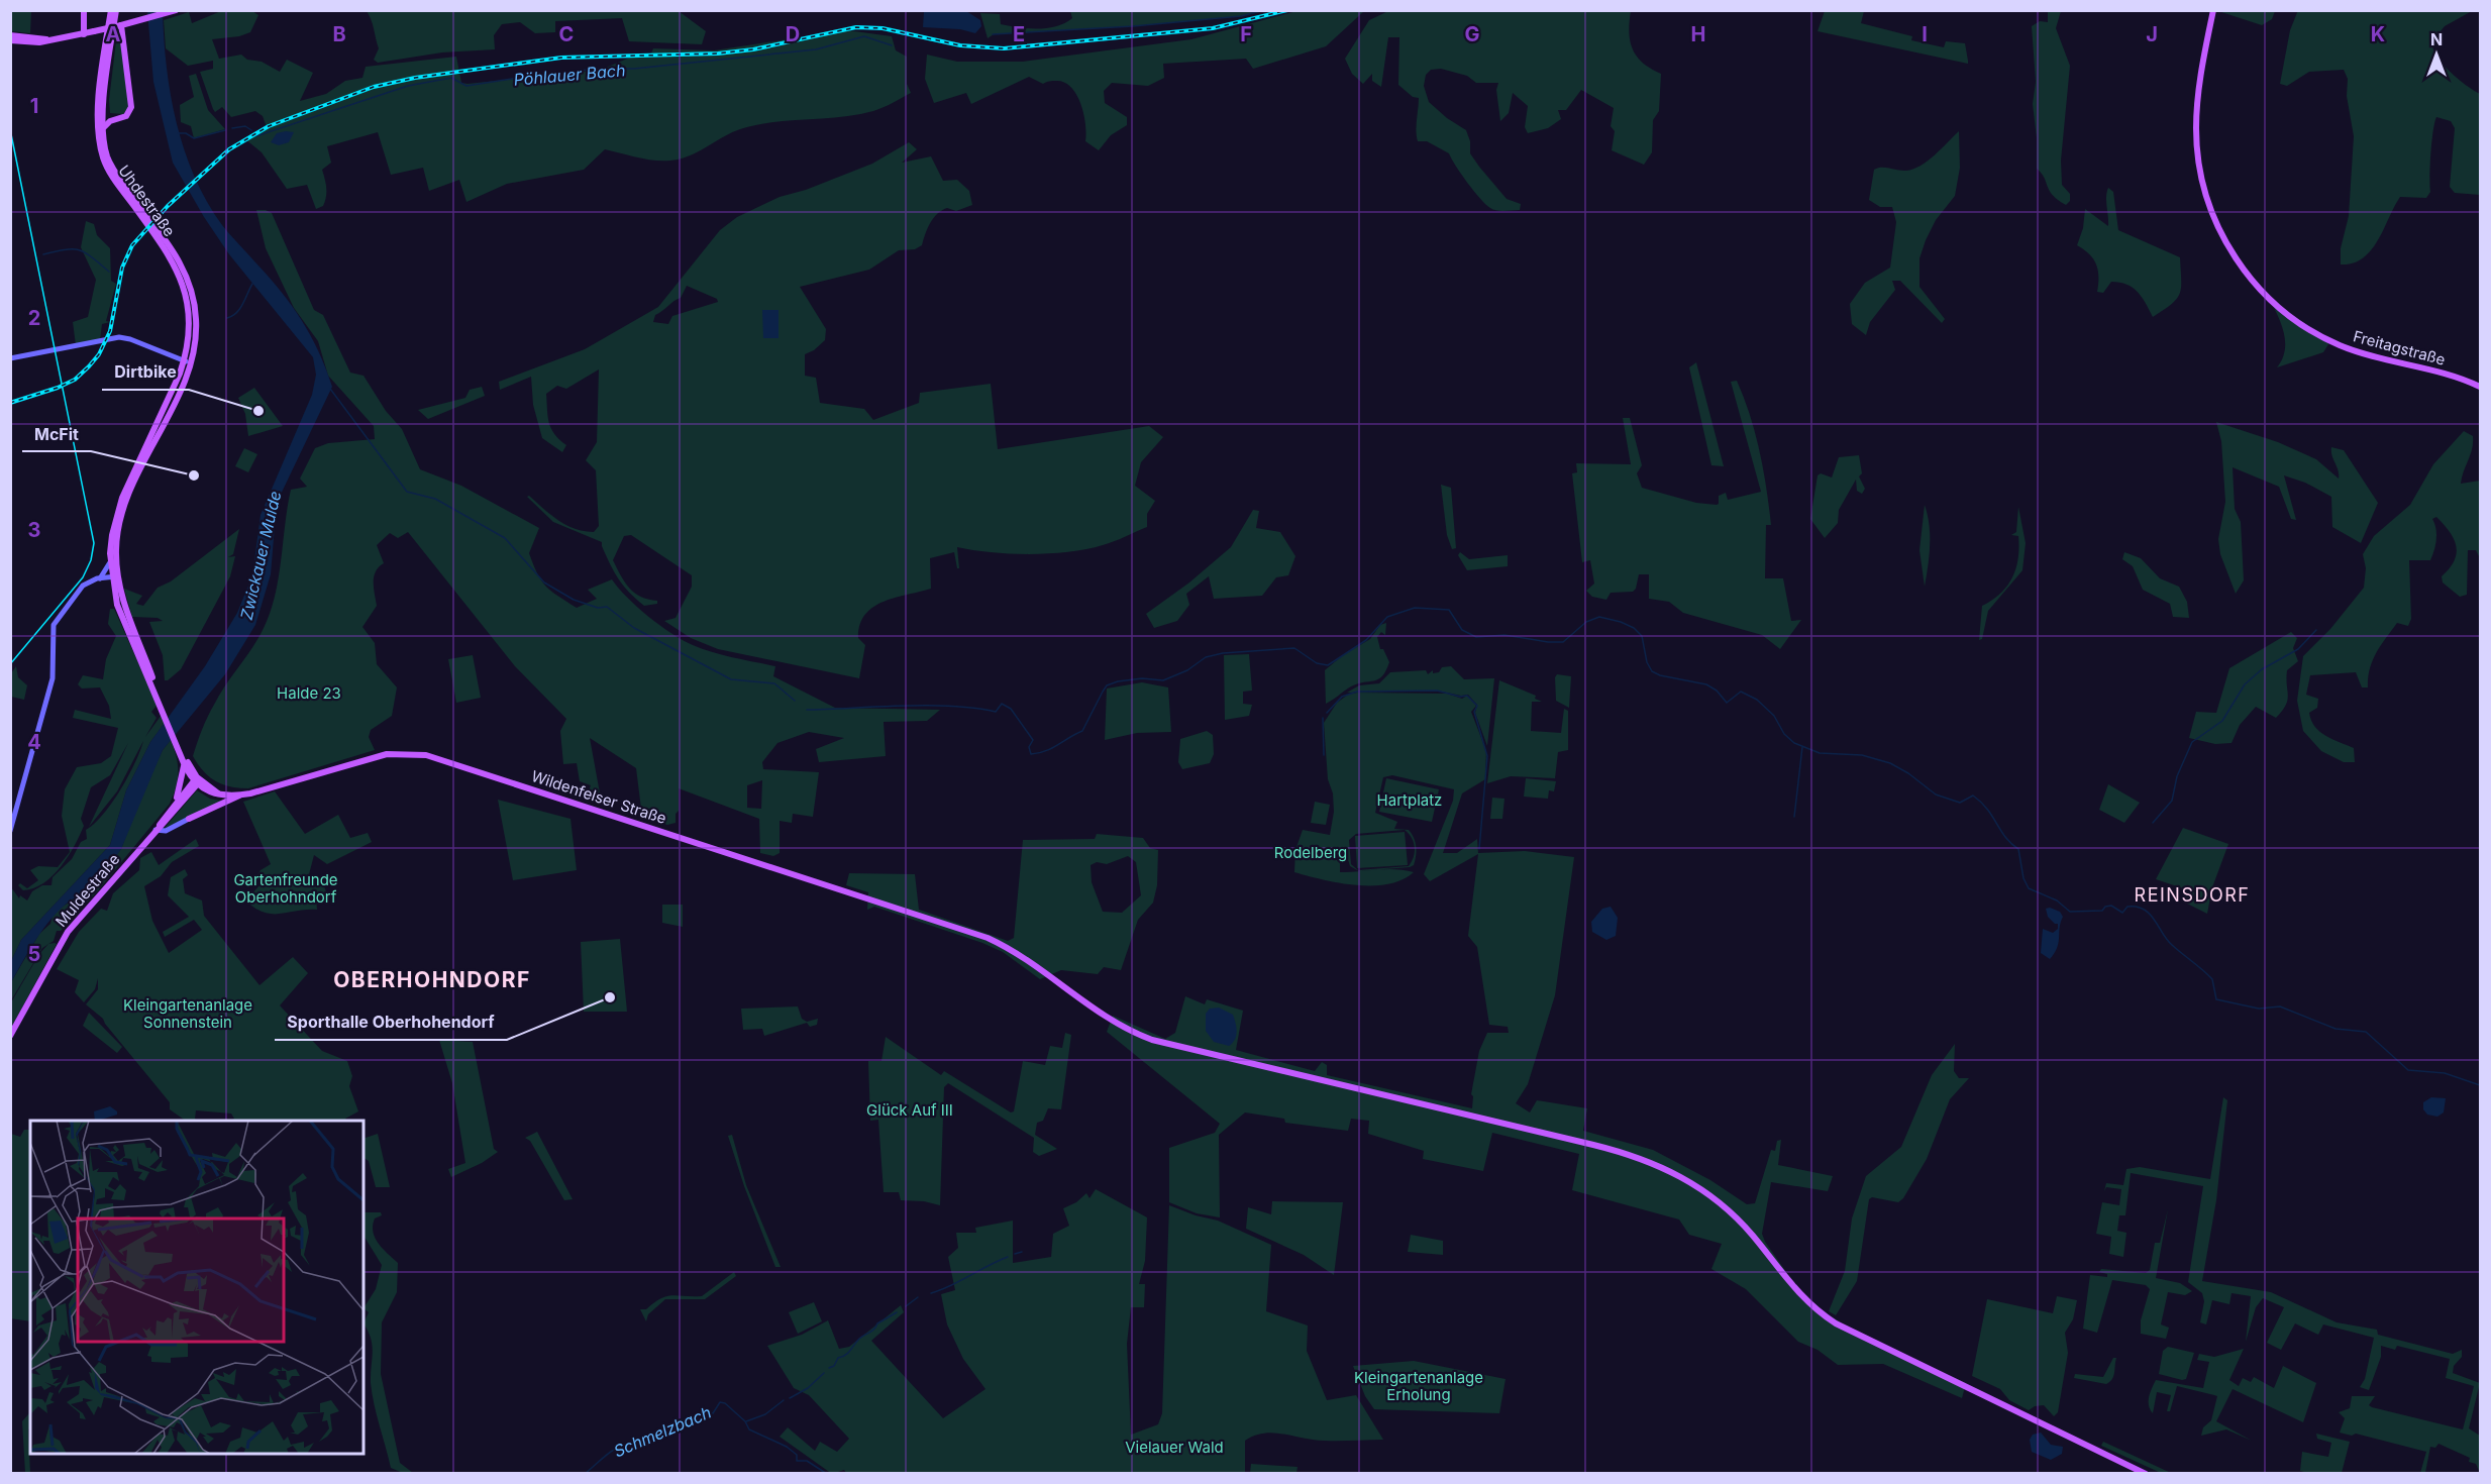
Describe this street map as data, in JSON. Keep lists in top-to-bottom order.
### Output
{
  "streets": {
    "main road": [
      "Uhdestraße",
      "Freitagstraße",
      "Wildenfelser Straße",
      "Muldestraße"
    ]
  },
  "crossings": [
    ["Wildenfelser Straße", "Muldestraße"]
  ],
  "districts": ["REINSDORF", "OBERHOHNDORF"],
  "water": ["Pöhlauer Bach", "Zwickauer Mulde", "Schmelzbach"],
  "parks": [
    "Halde 23",
    "Hartplatz",
    "Rodelberg",
    "Gartenfreunde Oberhohndorf",
    "Kleingartenanlage Sonnenstein",
    "Glück Auf III",
    "Kleingartenanlage Erholung",
    "Vielauer Wald"
  ],
  "places": ["Dirtbike", "McFit", "Sporthalle Oberhohendorf"],
  "north": "top",
  "grid": {
    "columns": [
      "A",
      "B",
      "C",
      "D",
      "E",
      "F",
      "G",
      "H",
      "I",
      "J",
      "K"
    ],
    "rows": [
      "1",
      "2",
      "3",
      "4",
      "5"
    ]
  }
}
